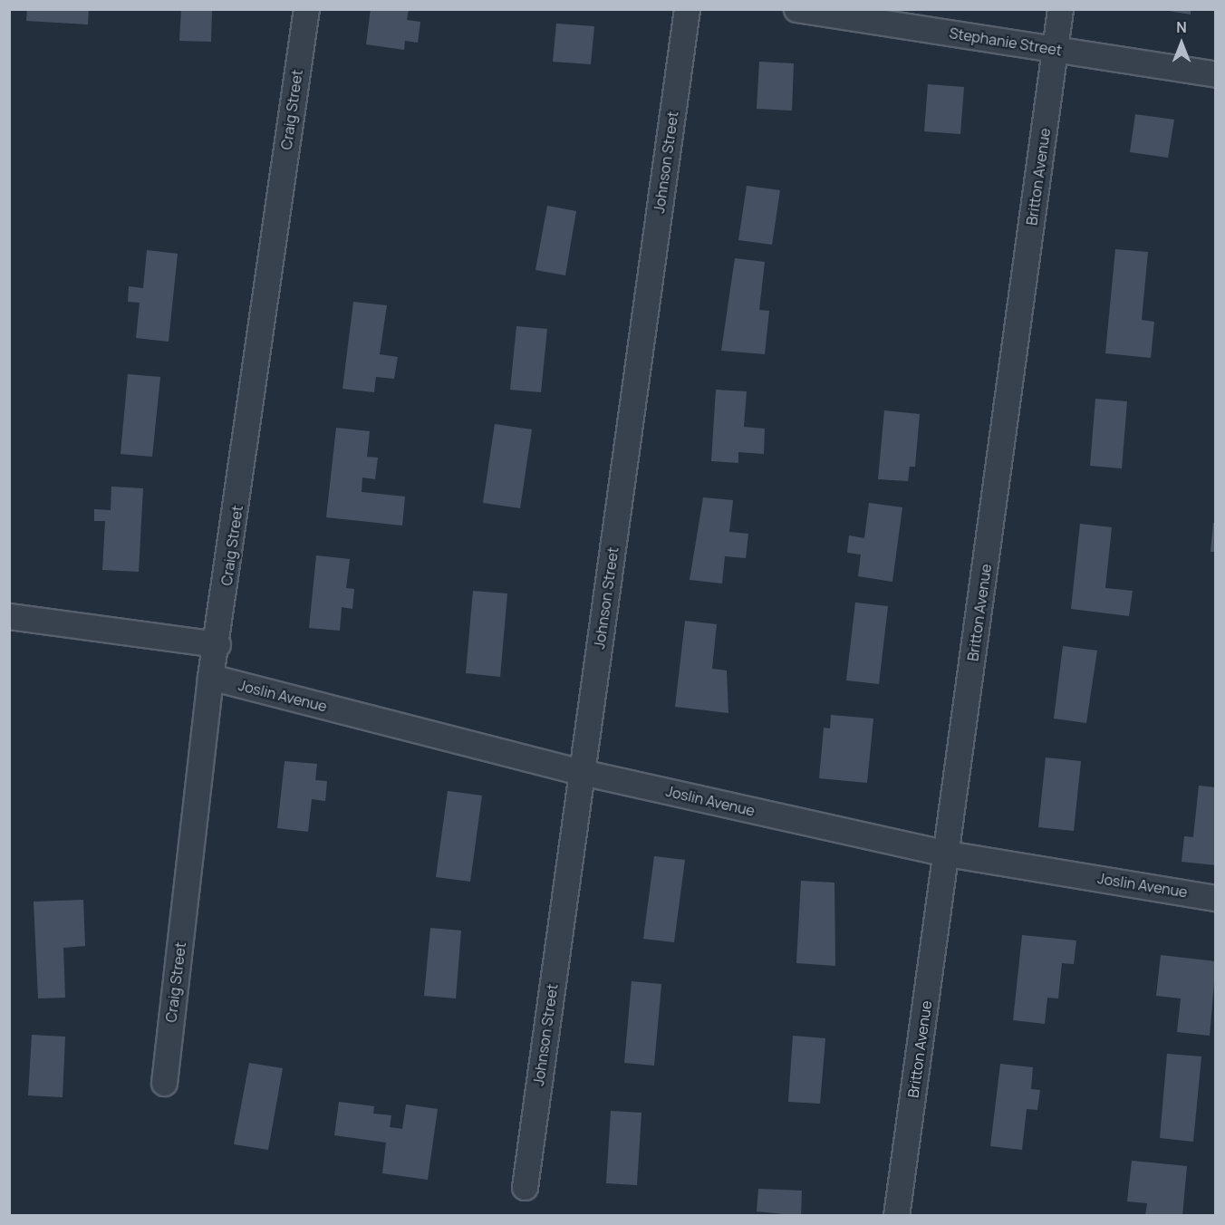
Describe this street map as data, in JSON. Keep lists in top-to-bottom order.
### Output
{
  "streets": {
    "street": [
      "Stephanie Street",
      "Craig Street",
      "Johnson Street",
      "Britton Avenue",
      "Joslin Avenue"
    ]
  },
  "crossings": [
    ["Stephanie Street", "Britton Avenue"],
    ["Craig Street", "Joslin Avenue"],
    ["Johnson Street", "Joslin Avenue"],
    ["Britton Avenue", "Joslin Avenue"]
  ],
  "north": "top"
}
